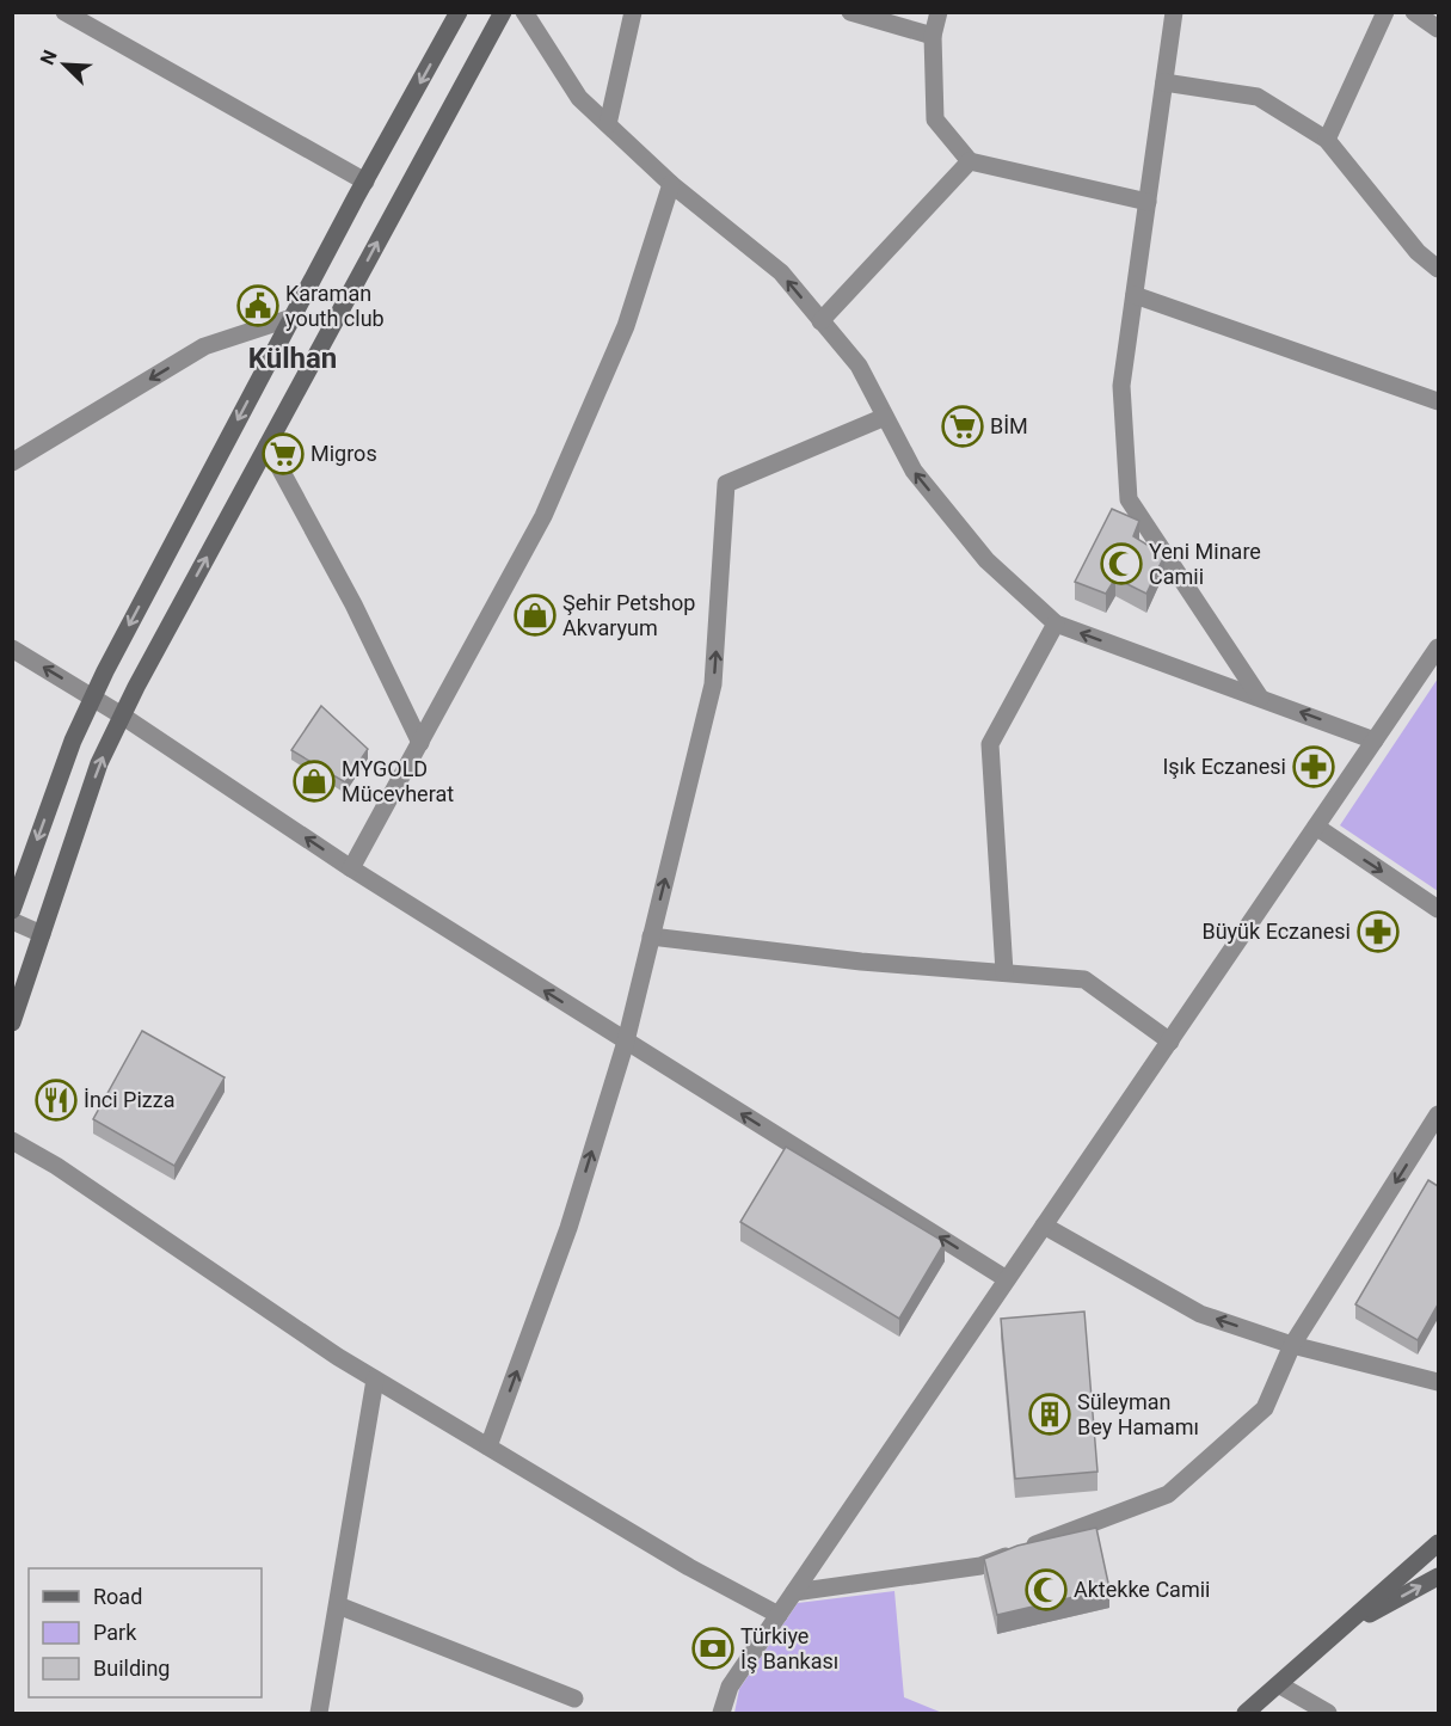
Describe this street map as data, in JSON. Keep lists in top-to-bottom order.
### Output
{
  "districts": ["Külhan"],
  "places": {
    "public building": ["Karaman youth club"],
    "supermarket": ["BİM", "Migros"],
    "mosque": ["Yeni Minare Camii", "Aktekke Camii"],
    "shop": ["Şehir Petshop Akvaryum", "MYGOLD Mücevherat"],
    "pharmacy": ["Işık Eczanesi", "Büyük Eczanesi"],
    "restaurant": ["İnci Pizza"],
    "building": ["Süleyman Bey Hamamı"],
    "bank": ["Türkiye İş Bankası"]
  },
  "legend": ["Road", "Park", "Building"],
  "north": "top left"
}
